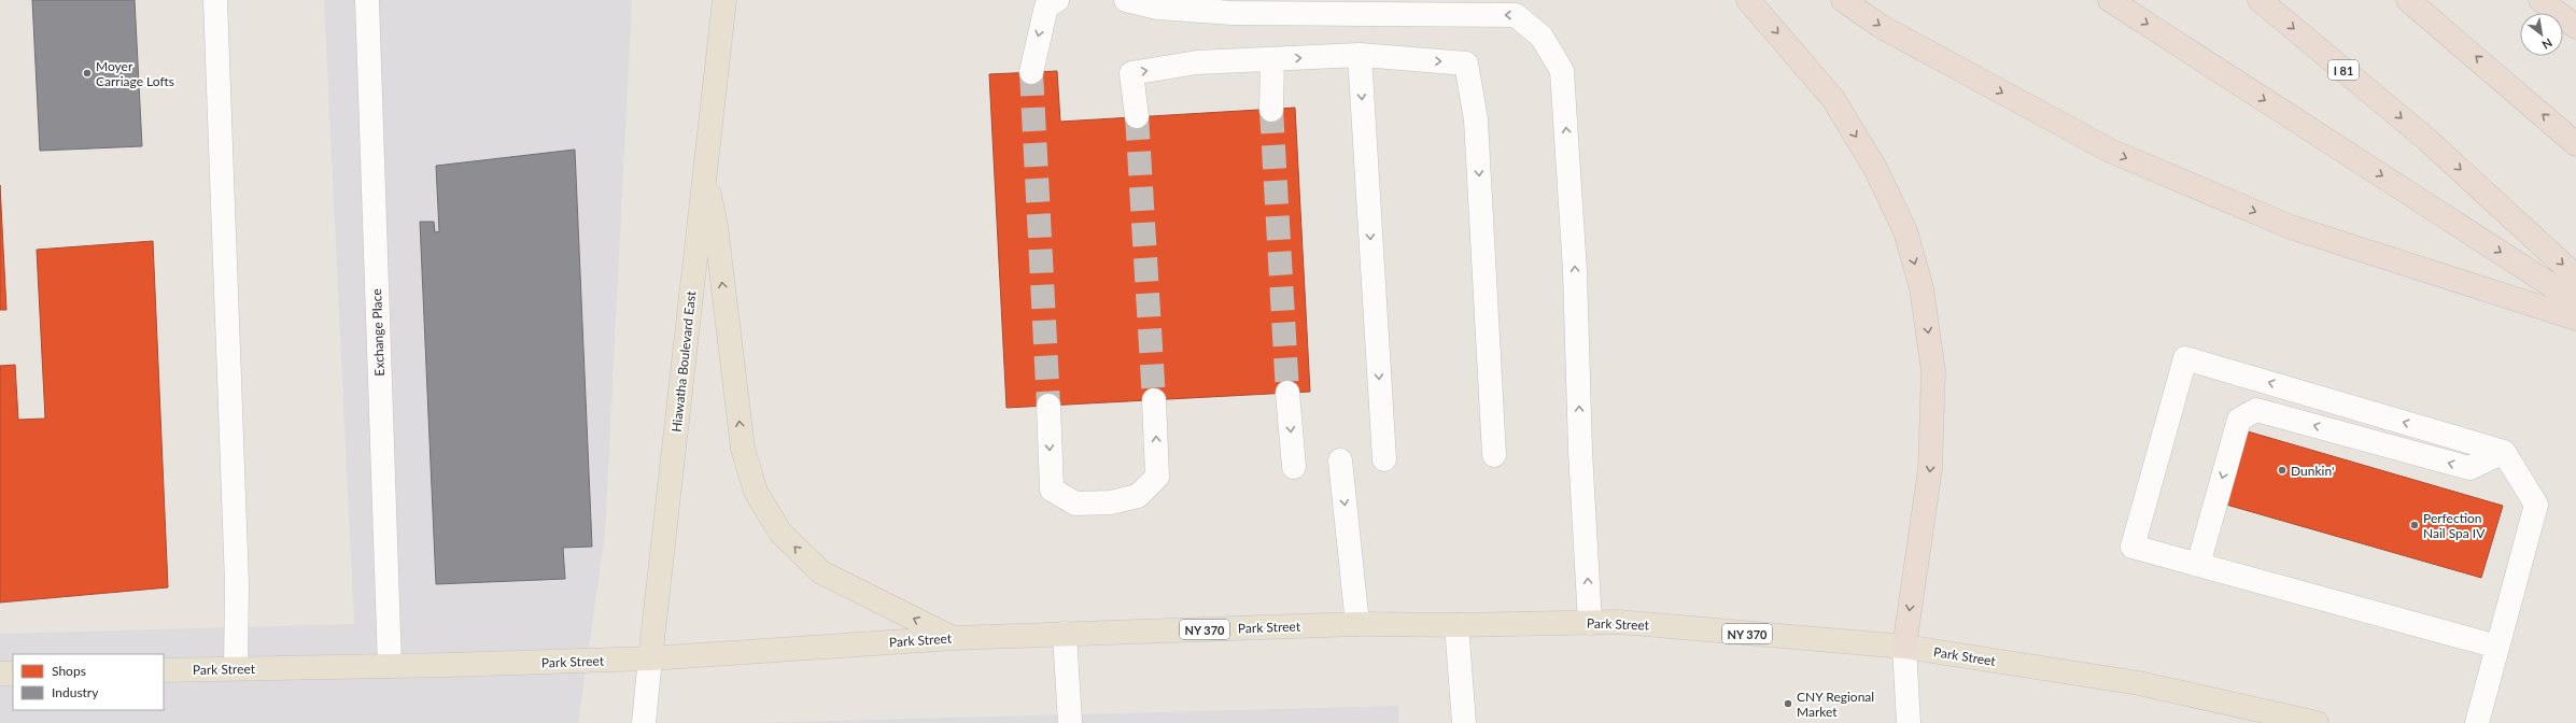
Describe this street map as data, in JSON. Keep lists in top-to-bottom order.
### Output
{
  "streets": {
    "highway": ["I 81"],
    "main road": ["Hiawatha Boulevard East", "Park Street", "NY 370"],
    "street": ["Exchange Place"]
  },
  "crossings": [
    ["Exchange Place", "Park Street"],
    ["Hiawatha Boulevard East", "Park Street"]
  ],
  "places": [
    "Moyer Carriage Lofts",
    "Dunkin'",
    "Perfection Nail Spa IV",
    "CNY Regional Market"
  ],
  "legend": ["Shops", "Industry"],
  "north": "bottom right"
}
